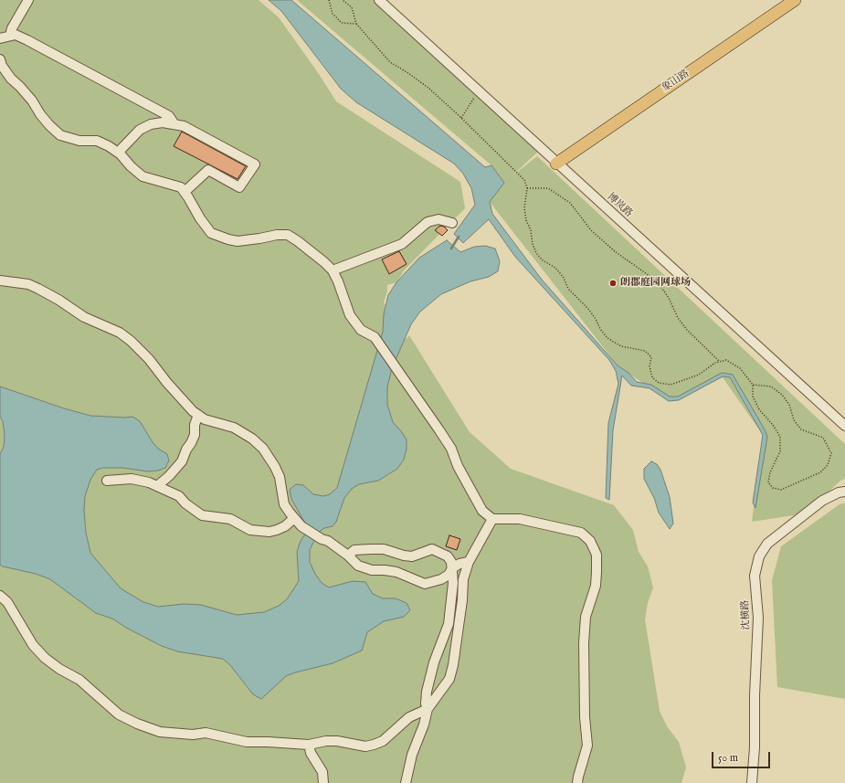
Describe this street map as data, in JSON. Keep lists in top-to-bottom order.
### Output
{
  "streets": {
    "main road": ["象山路"],
    "street": ["博岚路", "沈横路"]
  },
  "crossings": [
    ["象山路", "博岚路"]
  ],
  "places": ["朗郡庭园网球场"],
  "scale_bar": "50 m"
}
